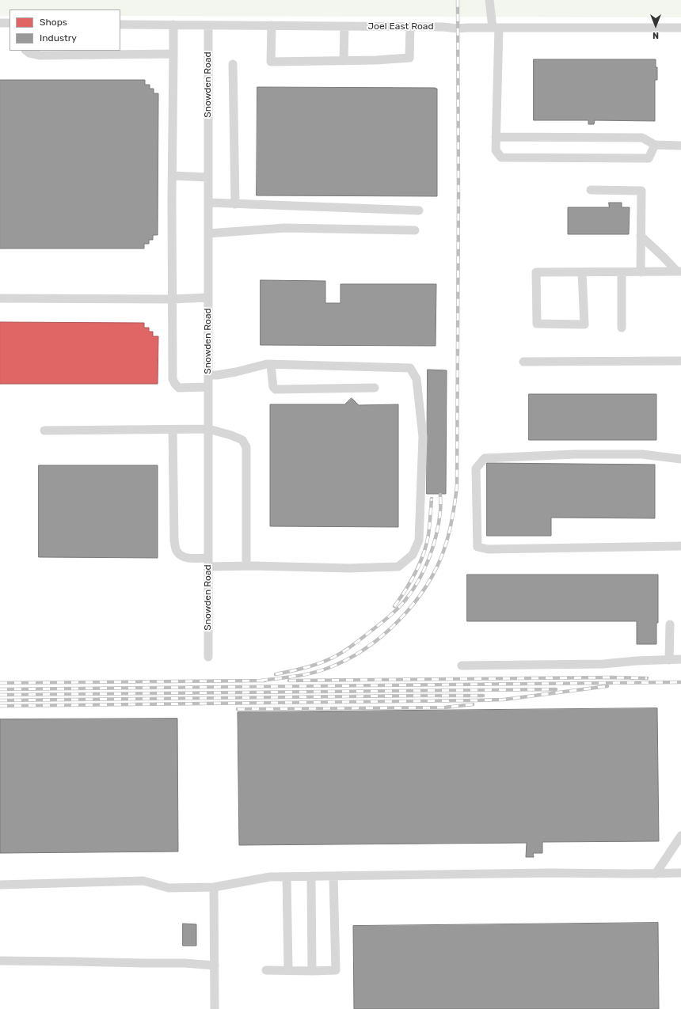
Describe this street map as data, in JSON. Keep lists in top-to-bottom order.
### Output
{
  "streets": {
    "street": ["Joel East Road", "Snowden Road"]
  },
  "crossings": [
    ["Joel East Road", "Snowden Road"]
  ],
  "legend": ["Shops", "Industry"],
  "north": "bottom"
}
